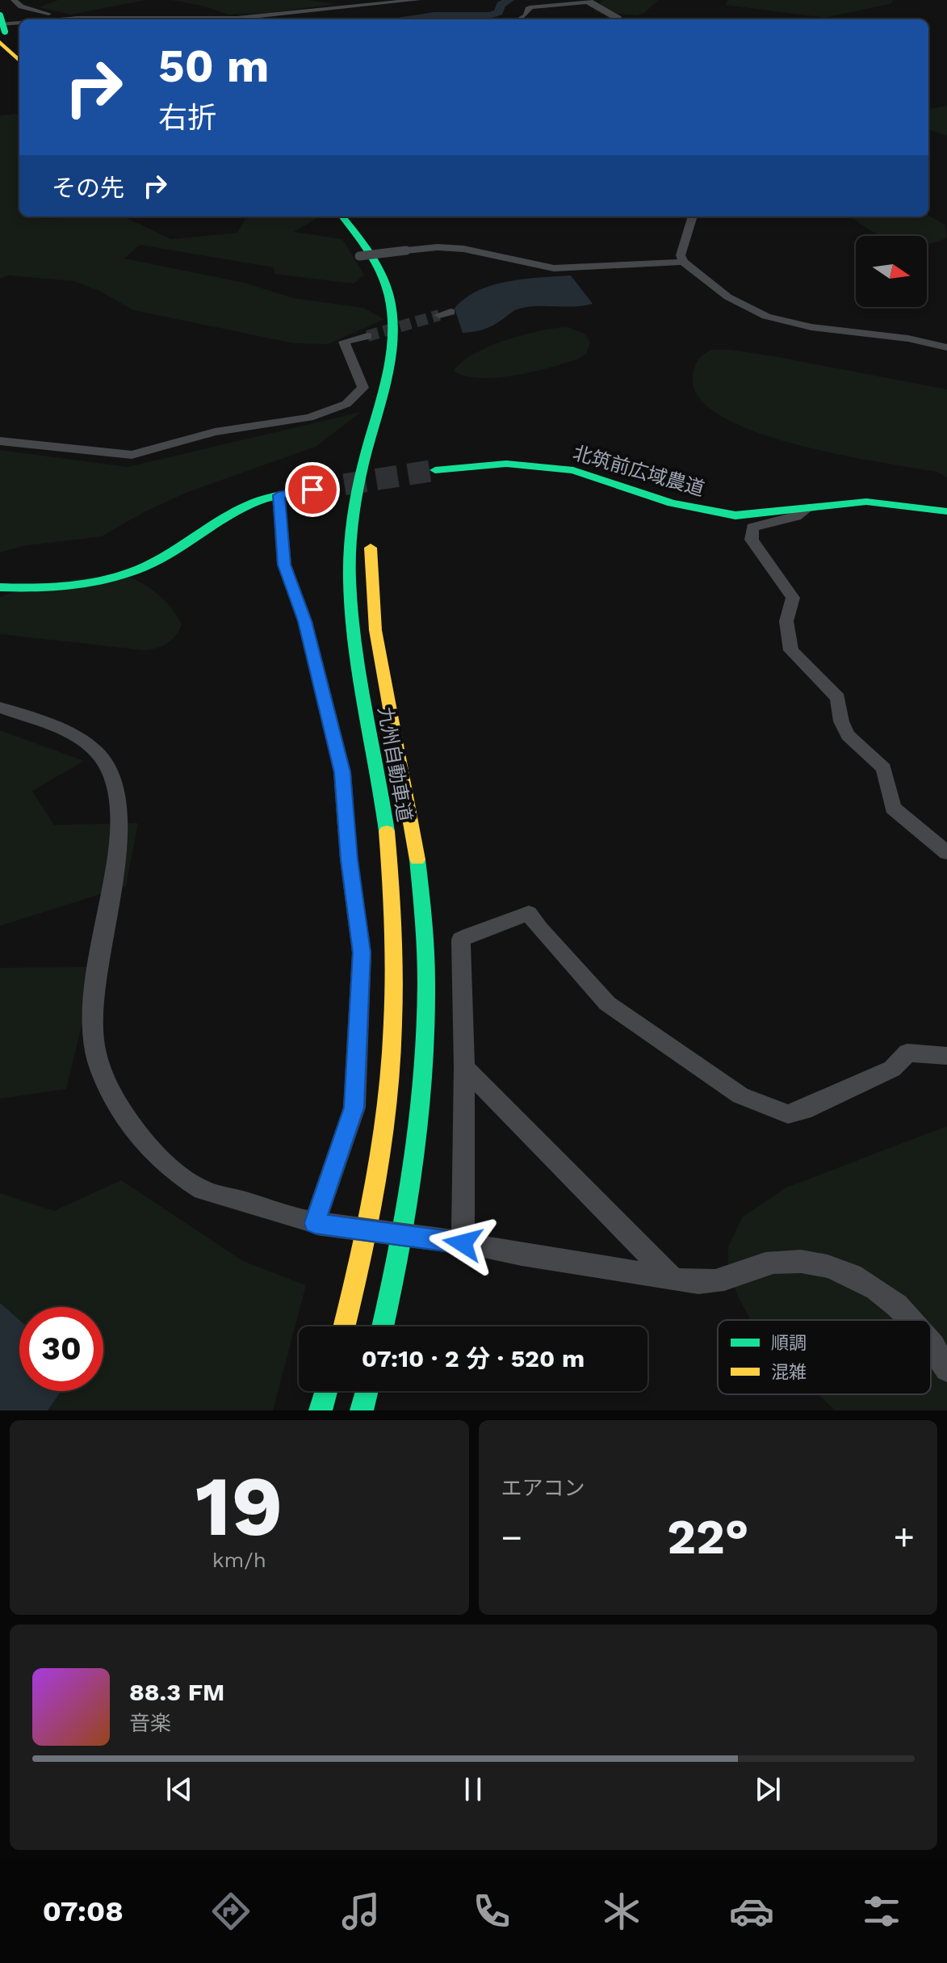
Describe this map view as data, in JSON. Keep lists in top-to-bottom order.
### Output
{
  "streets": {
    "main road": ["北筑前広域農道", "九州自動車道"]
  },
  "legend": ["順調", "混雑"],
  "north": "right",
  "page": {
    "turn": ["50 m", "右折"],
    "then": "その先",
    "limit": "30",
    "trip": "07:10 · 2 分 · 520 m",
    "tile": [
      ["19", "km/h"],
      "エアコン"
    ],
    "heat": ["−", "22°", "+"],
    "song": ["88.3 FM", "音楽"],
    "tabs": "07:08"
  }
}
